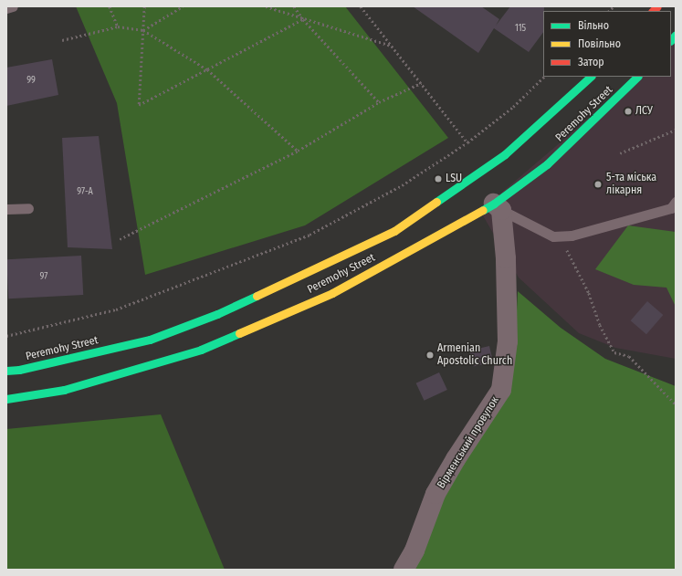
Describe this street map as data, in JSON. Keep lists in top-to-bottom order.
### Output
{
  "streets": {
    "main road": ["Peremohy Street"],
    "street": ["Вірменський провулок"]
  },
  "crossings": [
    ["Peremohy Street", "Вірменський провулок"]
  ],
  "places": [
    "ЛСУ",
    "LSU",
    "5-та міська лікарня",
    "Armenian Apostolic Church"
  ],
  "house_numbers": [
    "115",
    "99",
    "97-А",
    "97"
  ],
  "legend": ["Вільно", "Повільно", "Затор"]
}
